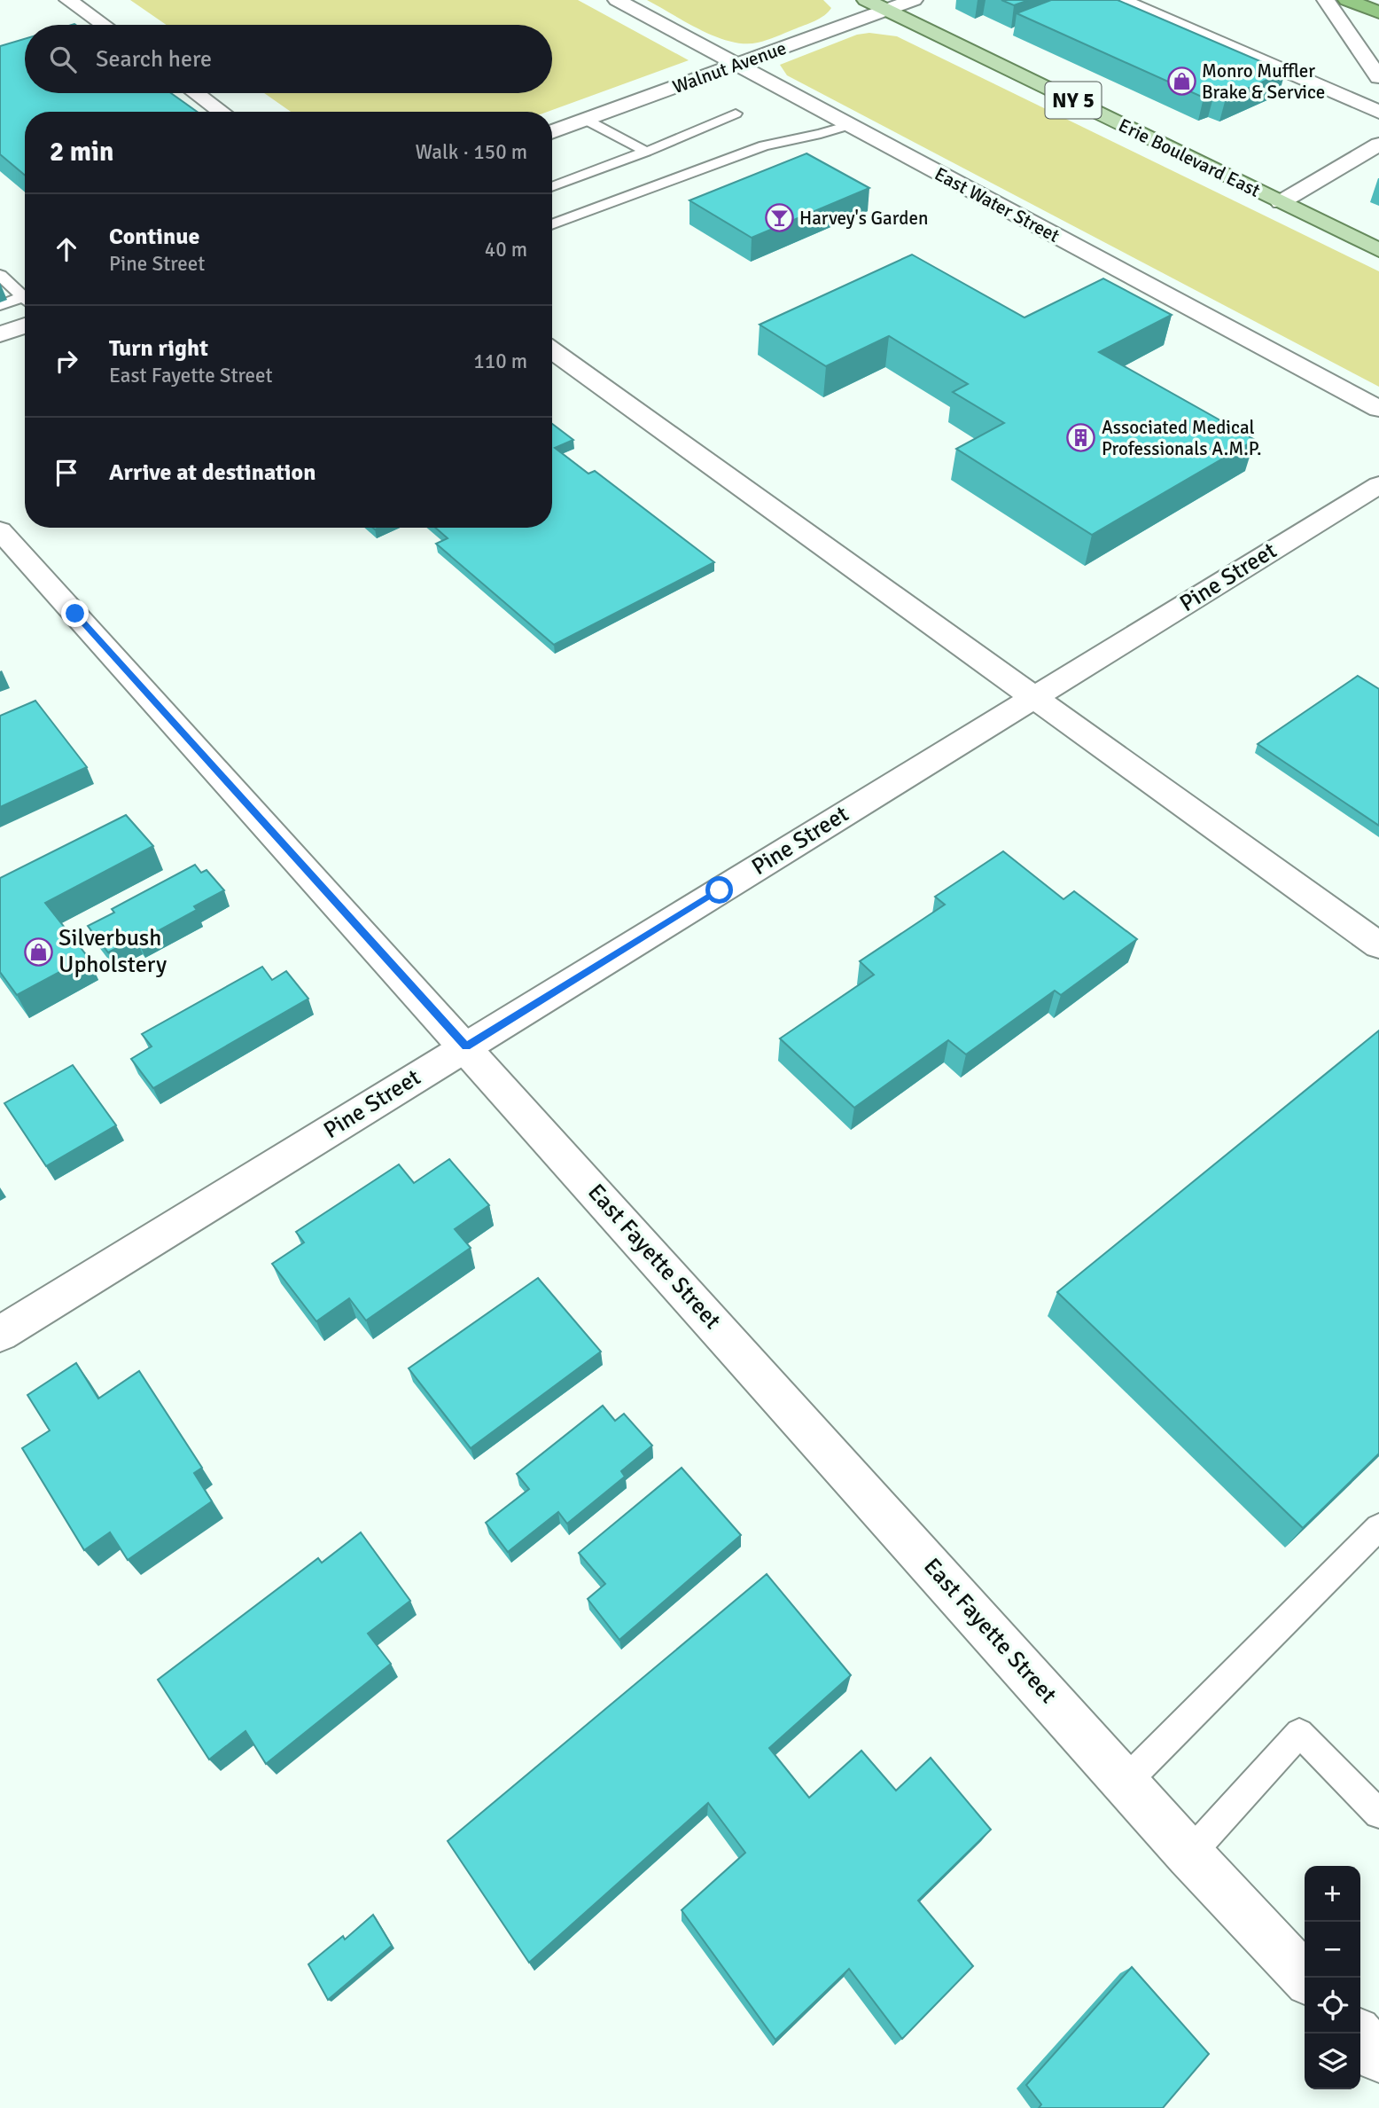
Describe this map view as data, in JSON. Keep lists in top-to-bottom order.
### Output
{
  "streets": {
    "main road": ["NY 5", "Erie Boulevard East"],
    "street": [
      "Walnut Avenue",
      "East Water Street",
      "Pine Street",
      "East Fayette Street"
    ]
  },
  "crossings": [
    ["Walnut Avenue", "Erie Boulevard East"],
    ["Walnut Avenue", "East Water Street"],
    ["Pine Street", "East Fayette Street"]
  ],
  "places": {
    "shop": ["Monro Muffler Brake & Service", "Silverbush Upholstery"],
    "bar": ["Harvey's Garden"],
    "building": ["Associated Medical Professionals A.M.P."]
  },
  "page": {
    "search": "Search here",
    "heading": ["2 min", "Walk · 150 m"],
    "list": [
      ["Continue", "Pine Street", "40 m"],
      ["Turn right", "East Fayette Street", "110 m"],
      "Arrive at destination"
    ],
    "map_buttons": ["+", "−"]
  }
}
